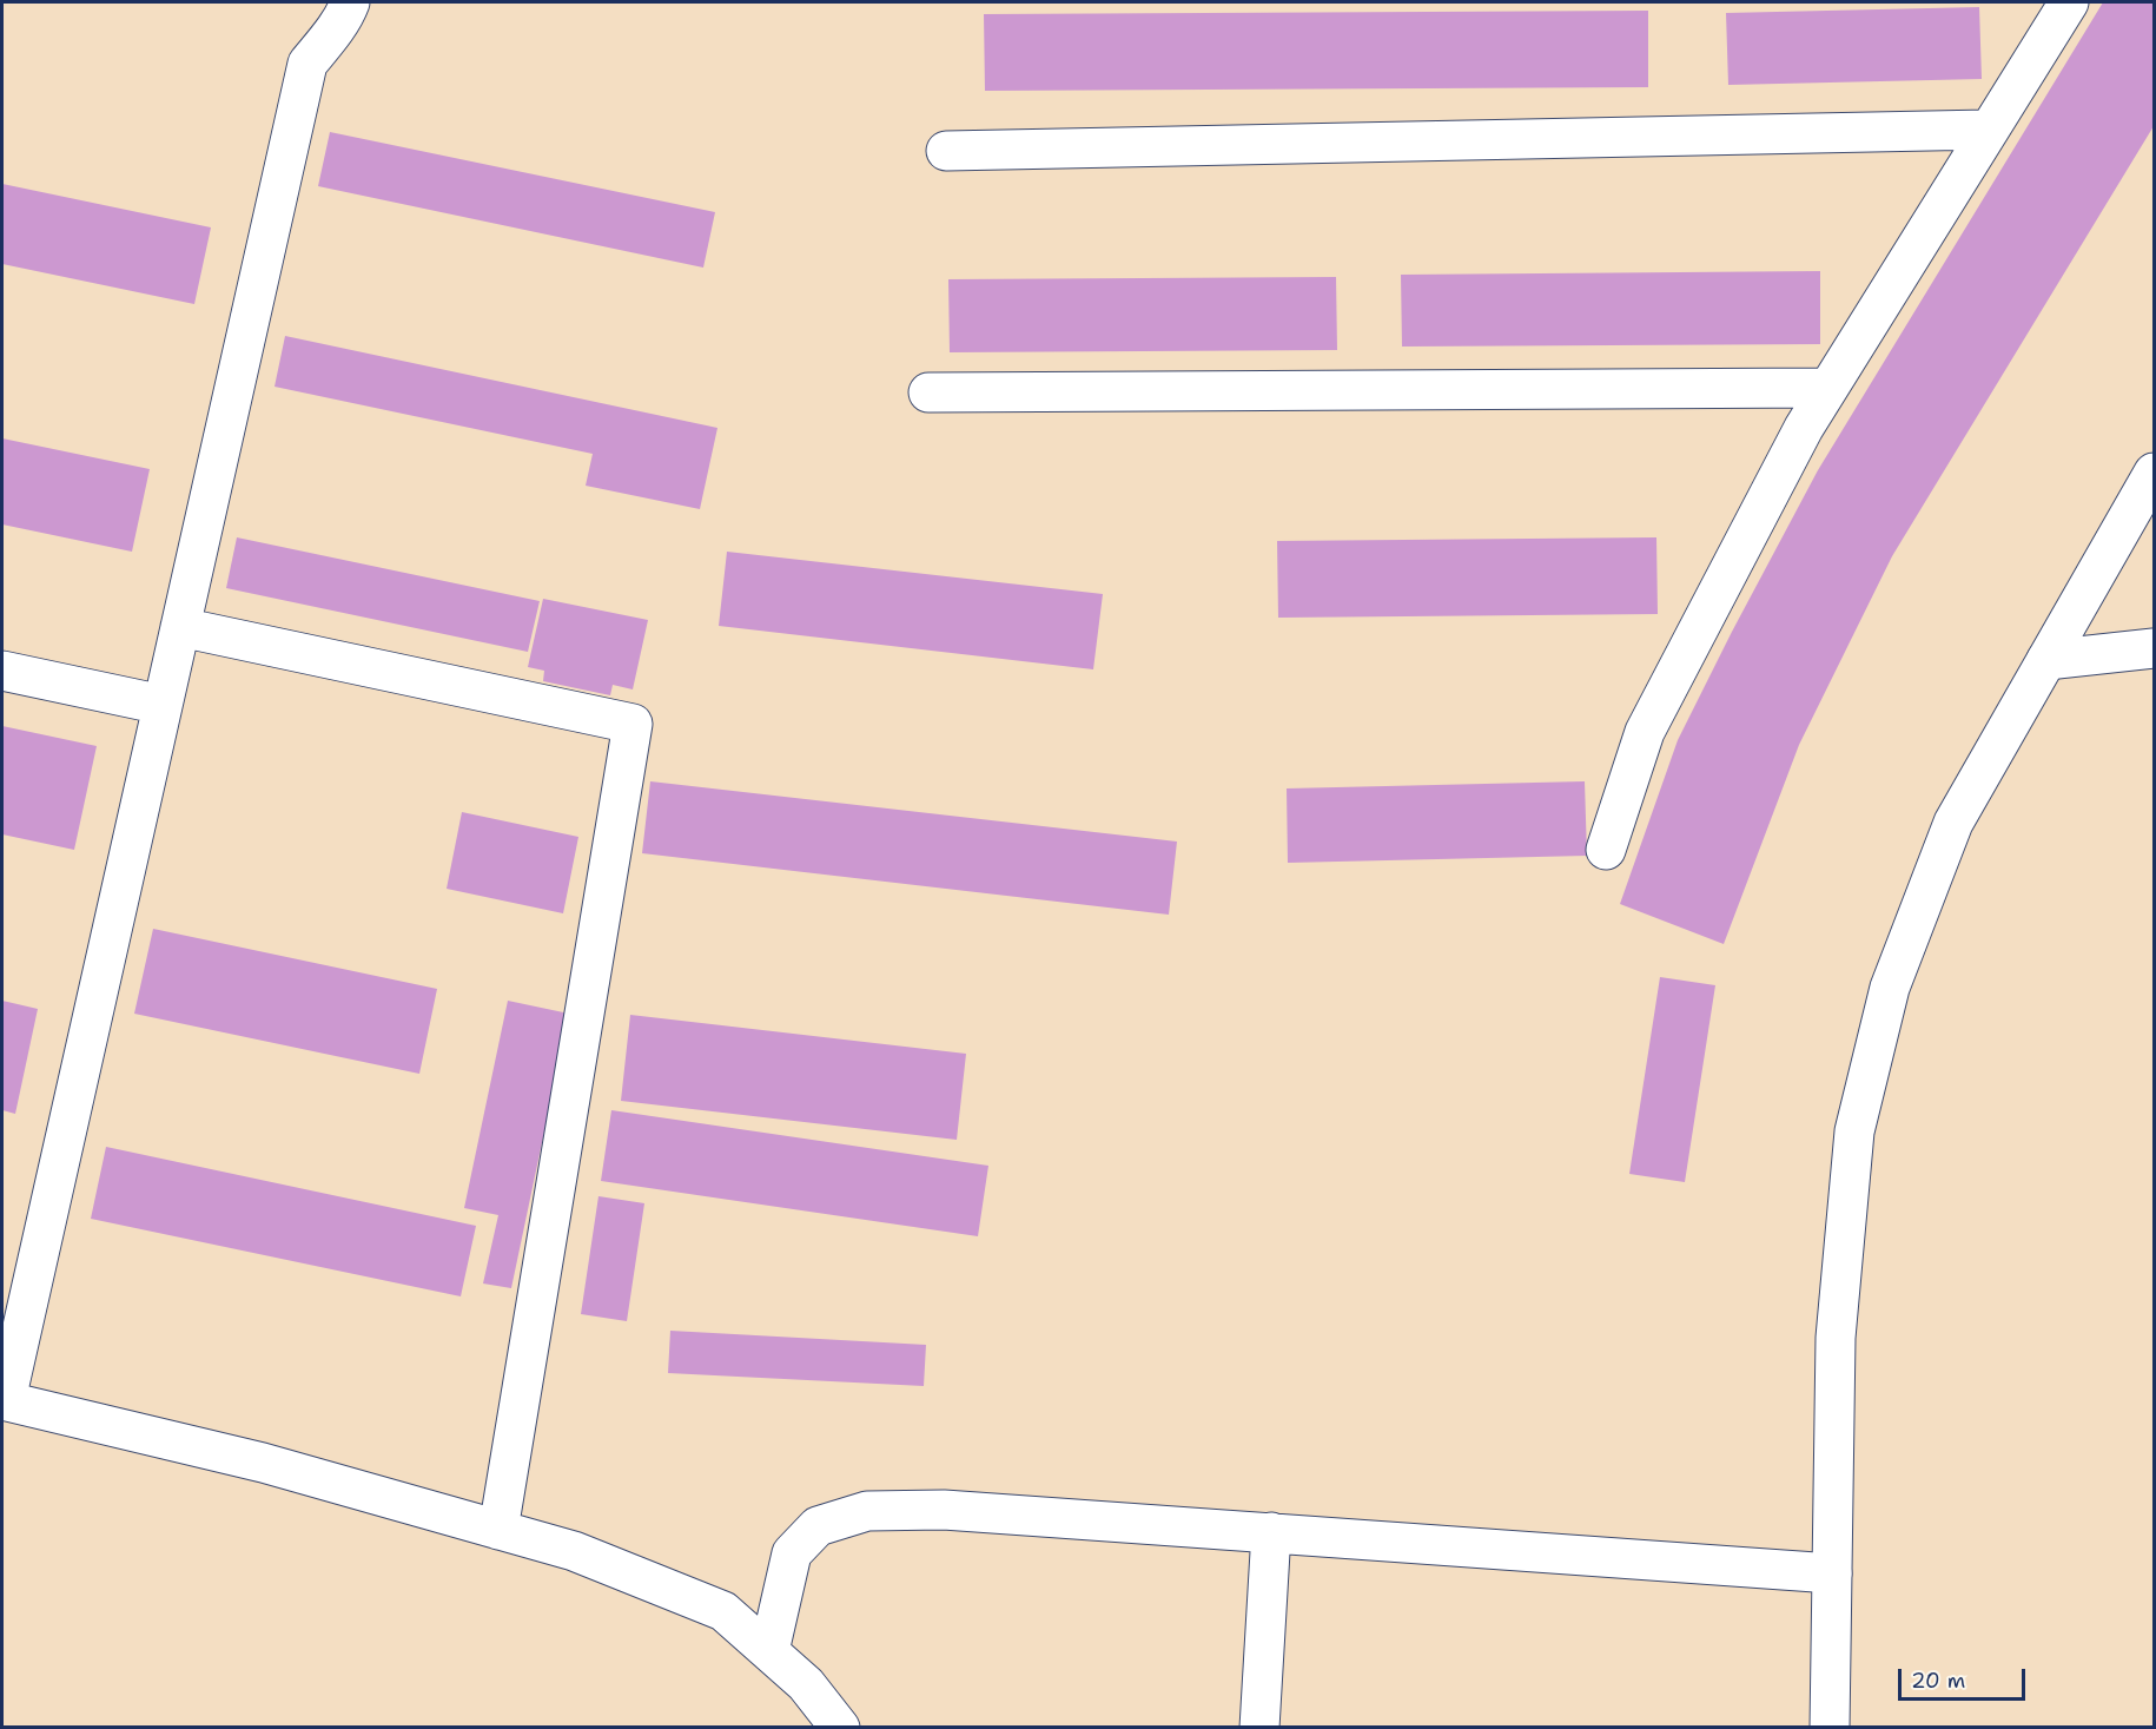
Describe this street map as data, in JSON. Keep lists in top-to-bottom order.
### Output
{
  "scale_bar": "20 m"
}
